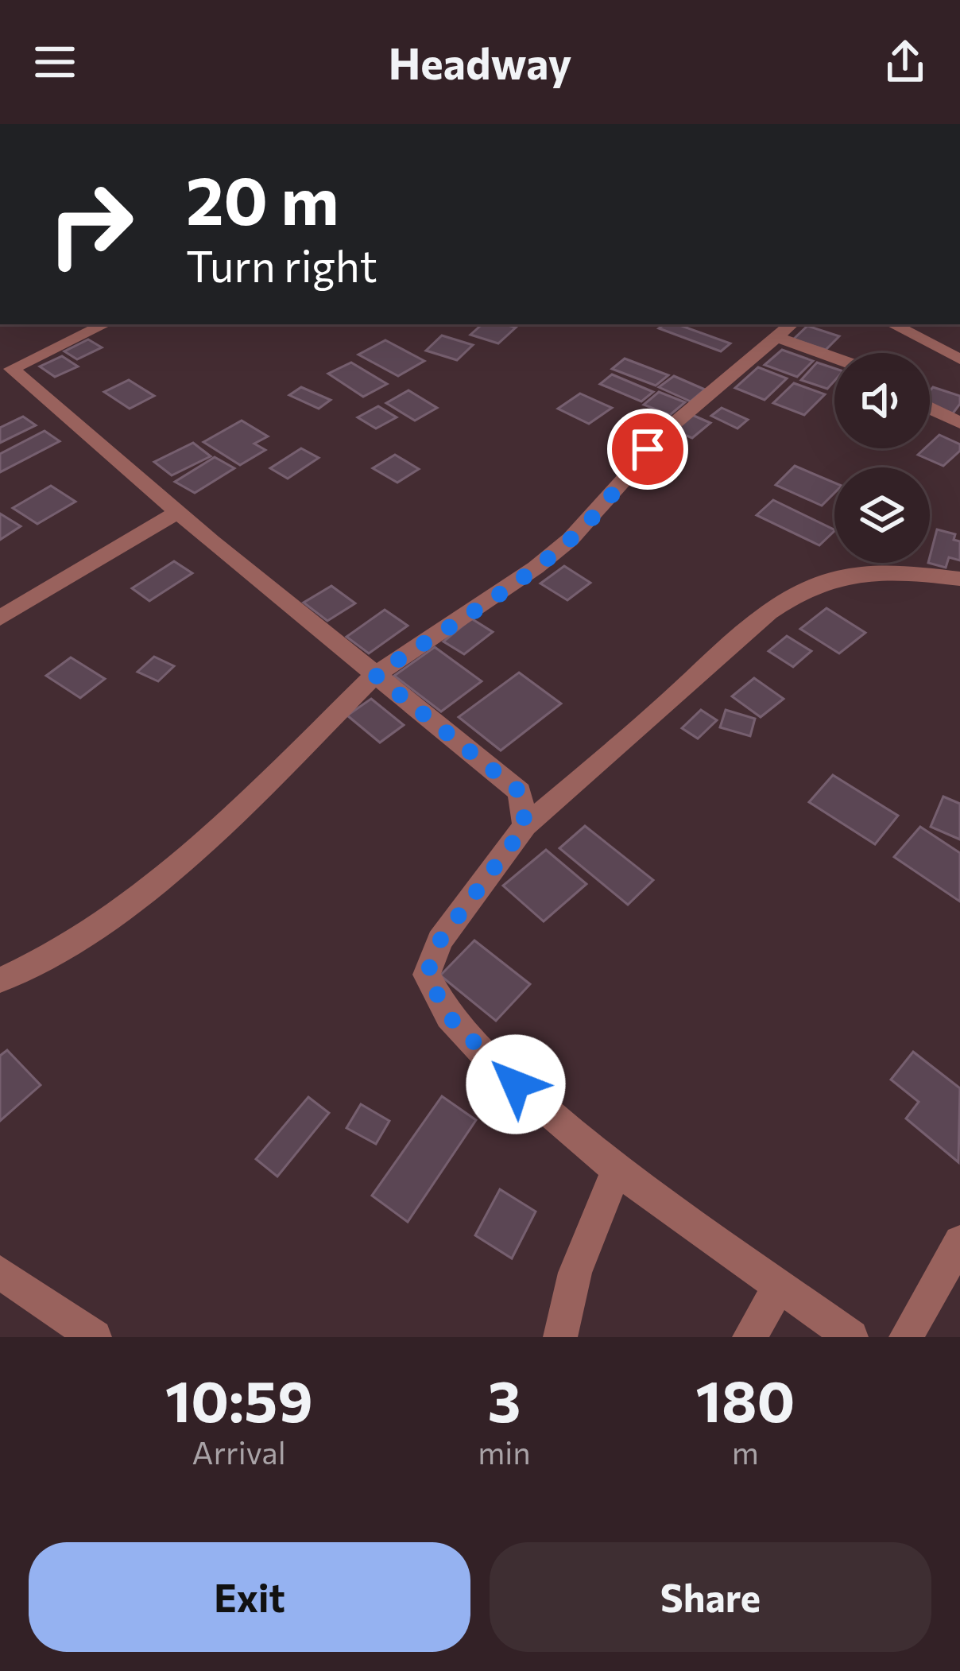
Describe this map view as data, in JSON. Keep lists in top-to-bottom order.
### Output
{
  "page": {
    "header": "Headway",
    "turn": ["20 m", "Turn right"],
    "eta": [
      "10:59",
      "Arrival",
      "3",
      "min",
      "180",
      "m"
    ],
    "buttons": ["Exit", "Share"]
  }
}
